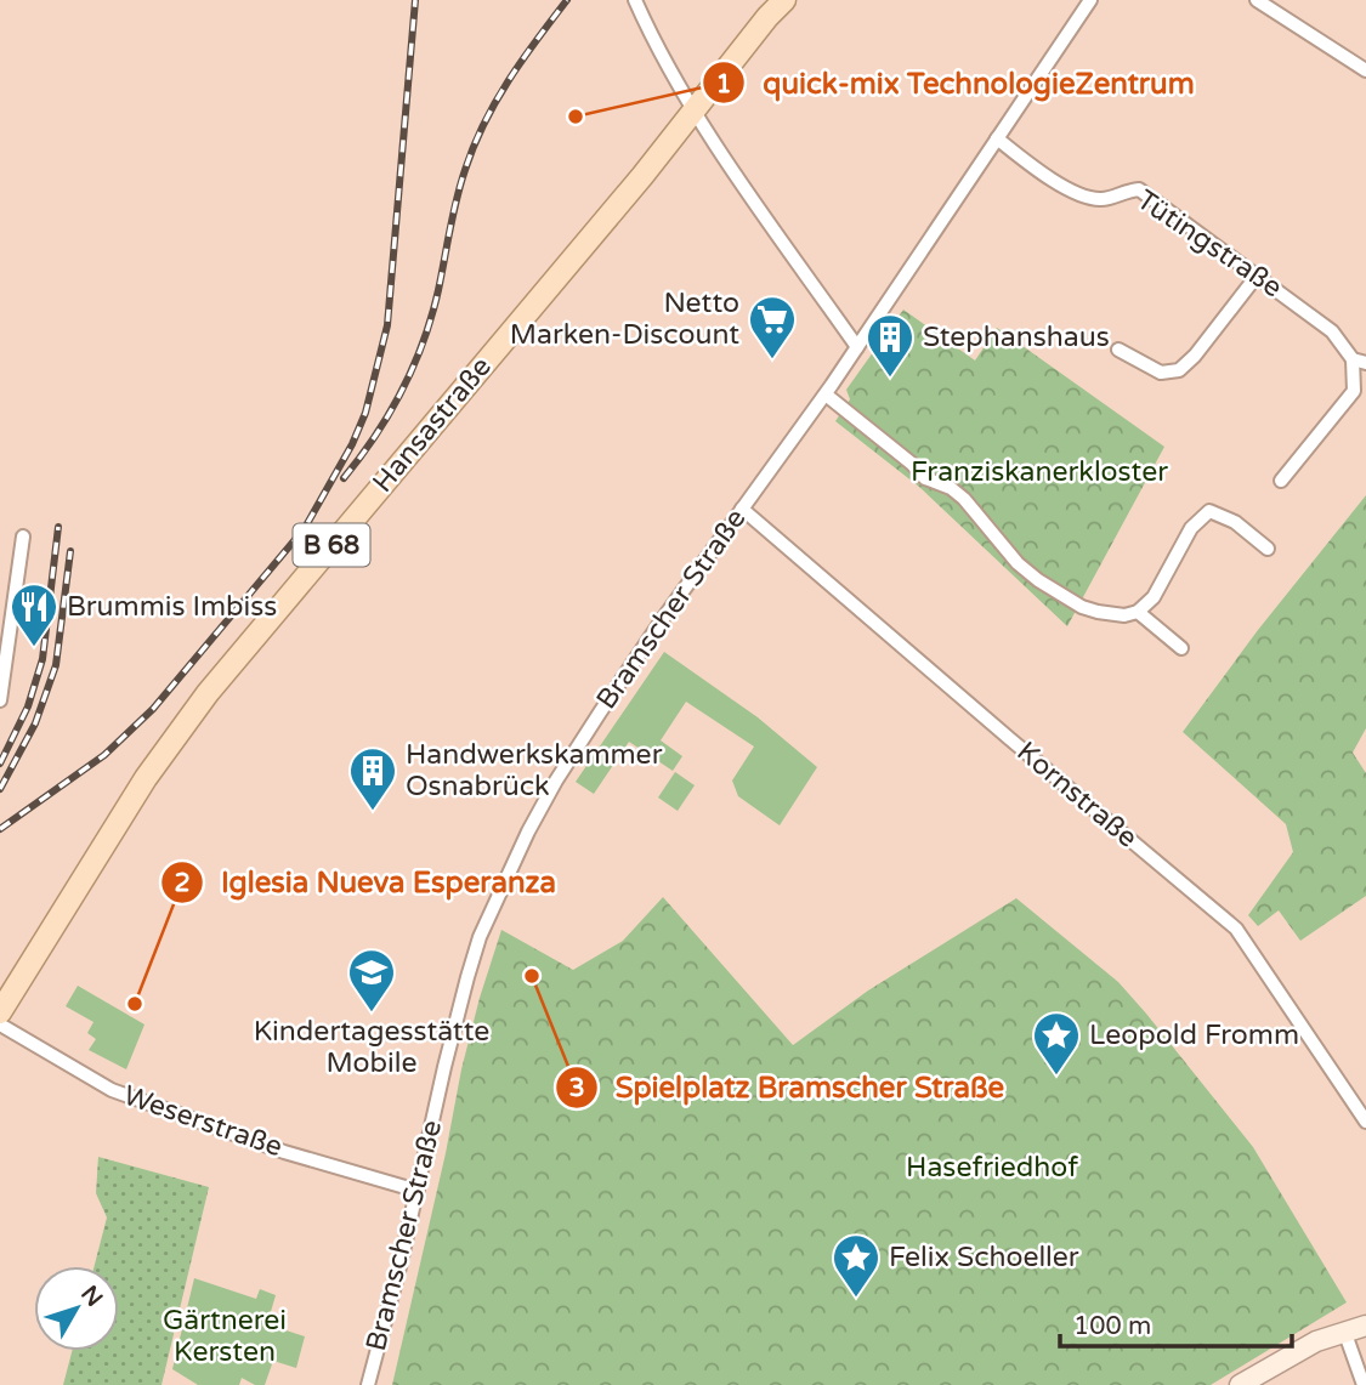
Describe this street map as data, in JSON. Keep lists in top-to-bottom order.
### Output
{
  "streets": {
    "main road": ["Hansastraße", "B 68"],
    "street": [
      "Tütingstraße",
      "Bramscher Straße",
      "Kornstraße",
      "Weserstraße"
    ]
  },
  "crossings": [
    ["Tütingstraße", "Bramscher Straße"],
    ["Bramscher Straße", "Kornstraße"],
    ["Bramscher Straße", "Weserstraße"]
  ],
  "parks": ["Franziskanerkloster", "Hasefriedhof", "Gärtnerei Kersten"],
  "places": {
    "other": ["quick-mix TechnologieZentrum", "Spielplatz Bramscher Straße", "Iglesia Nueva Esperanza"],
    "supermarket": ["Netto Marken-Discount"],
    "building": ["Stephanshaus", "Handwerkskammer Osnabrück"],
    "restaurant": ["Brummis Imbiss"],
    "school or university": ["Kindertagesstätte Mobile"],
    "place": ["Leopold Fromm", "Felix Schoeller"]
  },
  "scale_bar": "100 m",
  "north": "top right"
}
